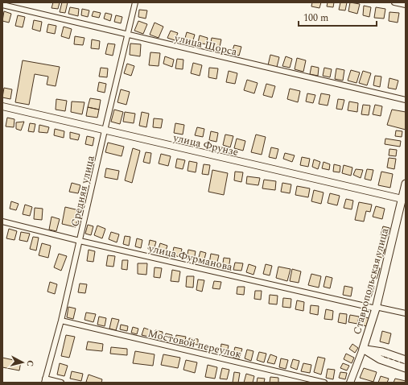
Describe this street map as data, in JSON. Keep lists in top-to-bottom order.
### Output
{
  "streets": {
    "main road": ["Ставропольская улица"],
    "street": [
      "улица Щорса",
      "улица Фрунзе",
      "Средняя улица",
      "улица Фурманова",
      "Мостовой переулок"
    ]
  },
  "crossings": [
    ["улица Щорса", "Средняя улица"],
    ["улица Фрунзе", "Средняя улица"],
    ["улица Фрунзе", "Ставропольская улица"],
    ["Средняя улица", "улица Фурманова"],
    ["Средняя улица", "Мостовой переулок"],
    ["улица Фурманова", "Ставропольская улица"]
  ],
  "scale_bar": "100 m",
  "north": "right"
}
